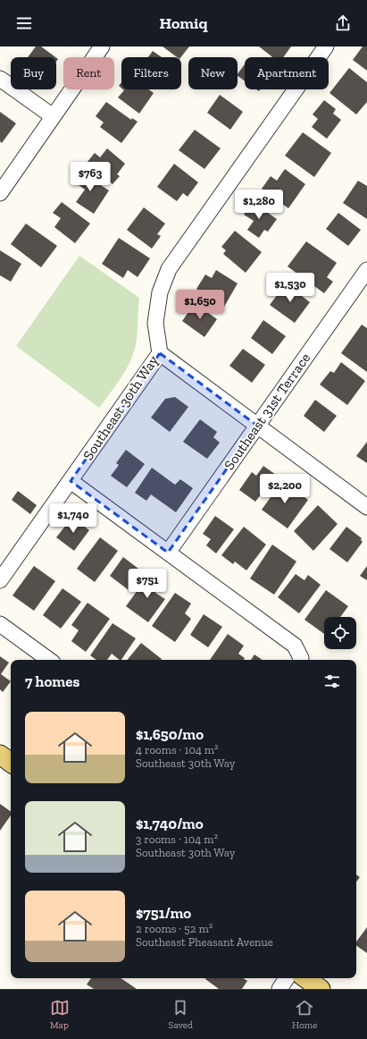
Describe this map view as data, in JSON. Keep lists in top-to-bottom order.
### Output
{
  "streets": {
    "street": ["Southeast 30th Way", "Southeast 31st Terrace"]
  },
  "page": {
    "header": "Homiq",
    "chip": [
      "Buy",
      "Rent",
      "Filters",
      "New",
      "Apartment"
    ],
    "price": [
      "$763",
      "$1,280",
      "$1,530",
      "$1,650",
      "$2,200",
      "$1,740",
      "$751"
    ],
    "heading": "7 homes",
    "list": [
      {
        "name": "$1,650/mo",
        "note": "4 rooms · 104 m² · Southeast 30th Way"
      },
      {
        "name": "$1,740/mo",
        "note": "3 rooms · 104 m² · Southeast 30th Way"
      },
      {
        "name": "$751/mo",
        "note": "2 rooms · 52 m² · Southeast Pheasant Avenue"
      }
    ],
    "tabs": ["Map", "Saved", "Home"]
  }
}
